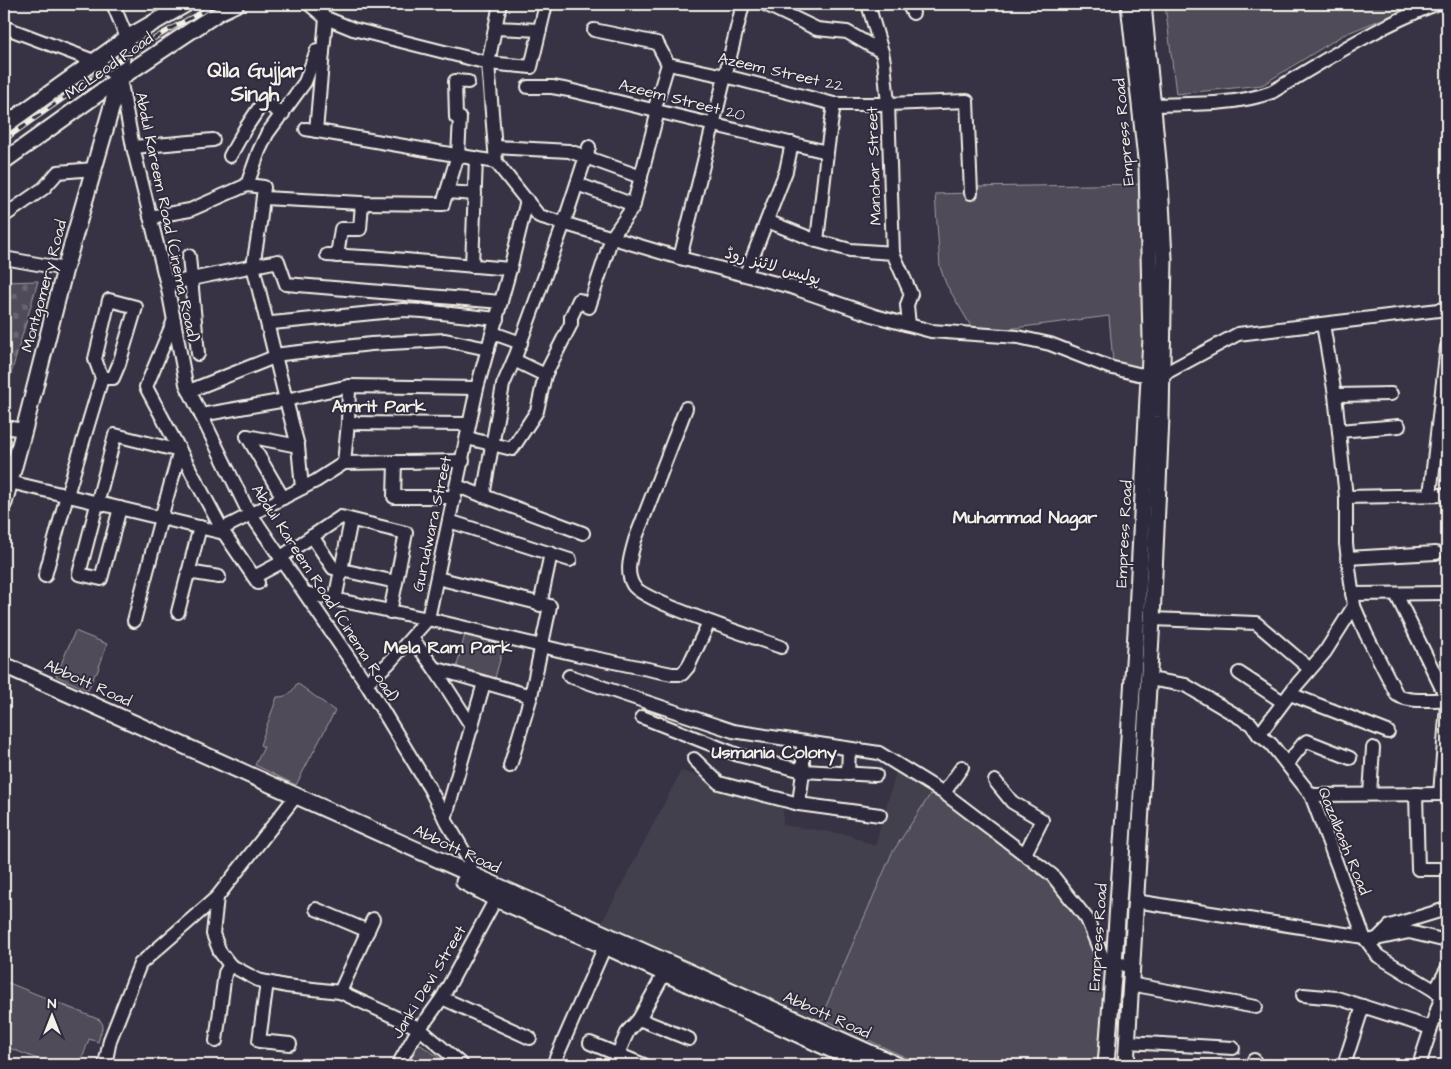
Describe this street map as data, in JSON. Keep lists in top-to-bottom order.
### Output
{
  "streets": {
    "main road": [
      "McLeod Road",
      "Empress Road",
      "Montgomery Road",
      "Abbott Road"
    ],
    "street": [
      "Azeem Street 22",
      "Azeem Street 20",
      "Manohar Street",
      "Abdul Kareem Road (Cinema Road)",
      "پولیس لائنز روڈ",
      "Gurudwara Street",
      "Qazalbash Road",
      "Janki Devi Street"
    ]
  },
  "crossings": [
    ["McLeod Road", "Abdul Kareem Road (Cinema Road)"],
    ["McLeod Road", "Montgomery Road"],
    ["Azeem Street 22", "Manohar Street"],
    ["Empress Road", "پولیس لائنز روڈ"],
    ["Empress Road", "Qazalbash Road"],
    ["Manohar Street", "پولیس لائنز روڈ"],
    ["Abdul Kareem Road (Cinema Road)", "Montgomery Road"],
    ["Abdul Kareem Road (Cinema Road)", "Gurudwara Street"],
    ["Abdul Kareem Road (Cinema Road)", "Abbott Road"],
    ["Abbott Road", "Janki Devi Street"]
  ],
  "districts": [
    "Qila Gujjar Singh",
    "Amrit Park",
    "Muhammad Nagar",
    "Mela Ram Park",
    "Usmania Colony"
  ],
  "north": "top"
}
